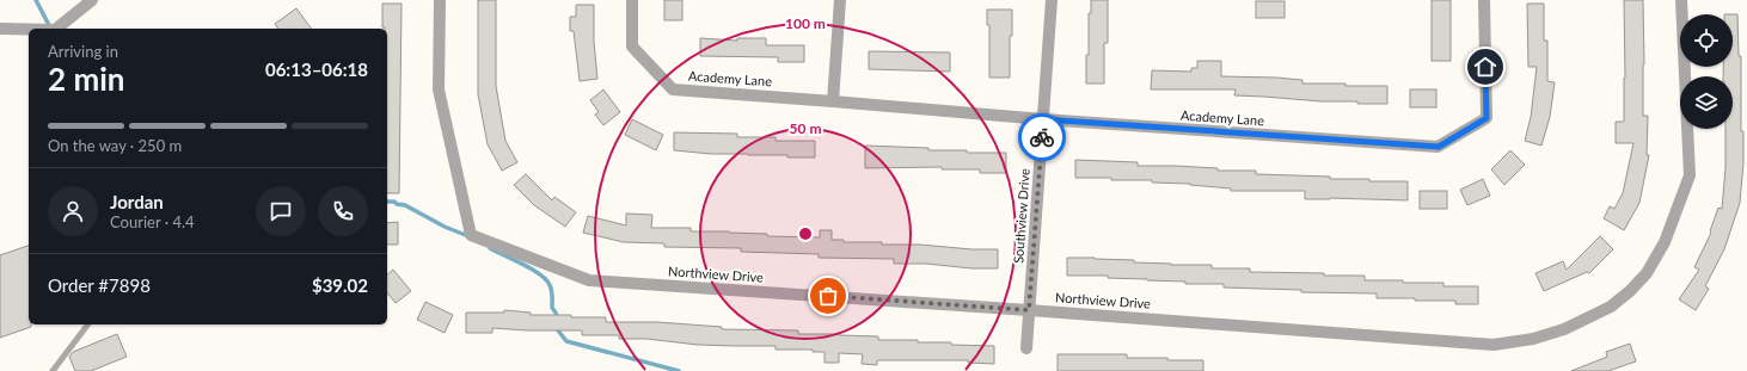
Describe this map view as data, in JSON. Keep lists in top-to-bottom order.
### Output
{
  "streets": {
    "street": ["Academy Lane", "Southview Drive", "Northview Drive"]
  },
  "crossings": [
    ["Academy Lane", "Southview Drive"],
    ["Southview Drive", "Northview Drive"]
  ],
  "page": {
    "heading": ["2 min", "Arriving in", "06:13–06:18"],
    "panel": [
      "Jordan",
      "Courier · 4.4",
      "Order #7898",
      "$39.02"
    ],
    "bar": "On the way · 250 m"
  },
  "rings": ["100 m", "50 m"]
}
